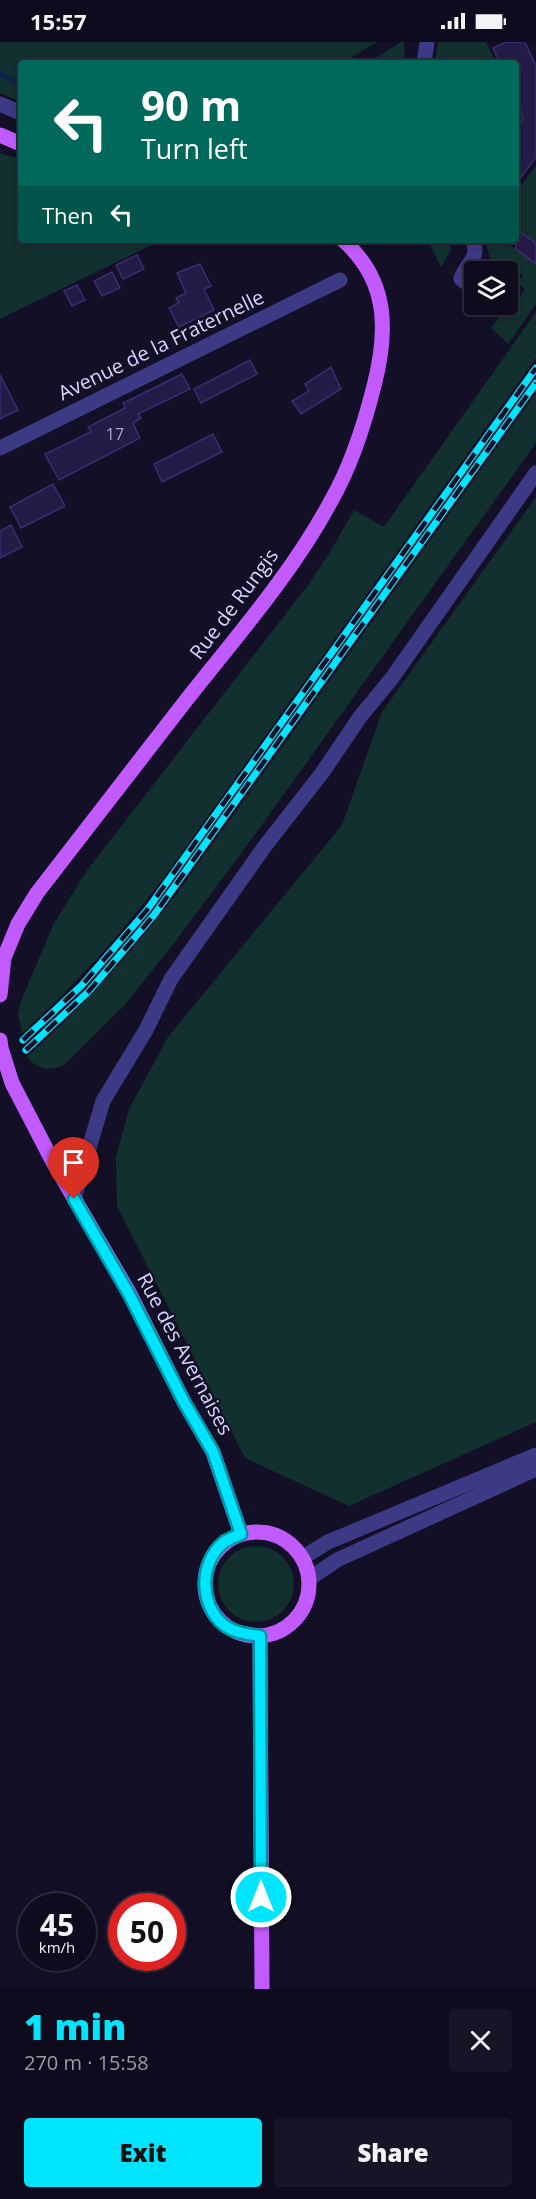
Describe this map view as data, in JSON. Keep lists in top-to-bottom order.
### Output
{
  "streets": {
    "main road": ["Rue de Rungis", "Rue des Avernaises"],
    "street": ["Avenue de la Fraternelle"]
  },
  "house_numbers": ["17"],
  "page": {
    "status": "15:57",
    "turn": ["90 m", "Turn left"],
    "then": "Then",
    "speed": "45 km/h",
    "limit": "50",
    "heading": ["1 min", "270 m · 15:58"],
    "buttons": ["Exit", "Share"]
  }
}
